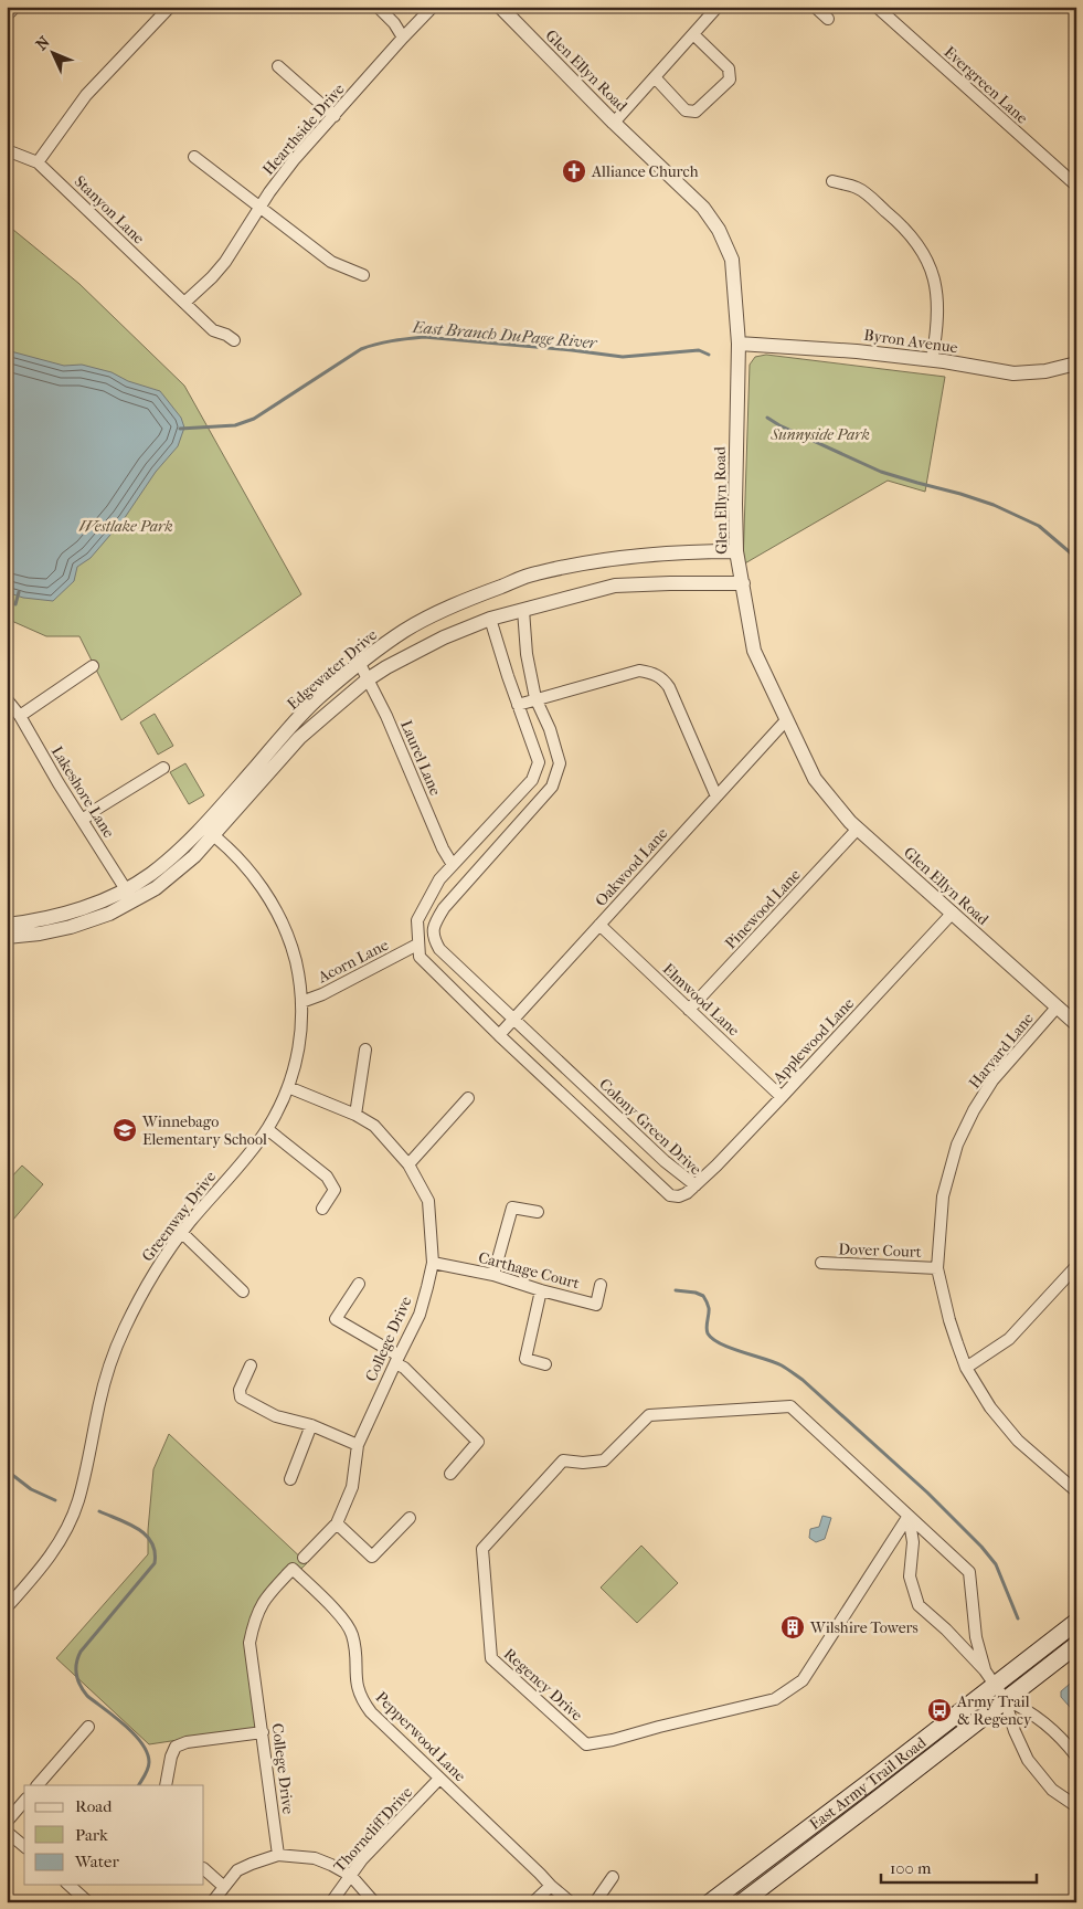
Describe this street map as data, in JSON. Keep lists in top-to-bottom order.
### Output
{
  "streets": {
    "main road": ["East Army Trail Road"],
    "street": [
      "Glen Ellyn Road",
      "Evergreen Lane",
      "Hearthside Drive",
      "Stanyon Lane",
      "Byron Avenue",
      "Edgewater Drive",
      "Laurel Lane",
      "Lakeshore Lane",
      "Oakwood Lane",
      "Pinewood Lane",
      "Acorn Lane",
      "Elmwood Lane",
      "Applewood Lane",
      "Harvard Lane",
      "Colony Green Drive",
      "Greenway Drive",
      "Dover Court",
      "Carthage Court",
      "College Drive",
      "Regency Drive",
      "Pepperwood Lane",
      "Thorncliff Drive"
    ]
  },
  "crossings": [
    ["Glen Ellyn Road", "Byron Avenue"],
    ["Glen Ellyn Road", "Edgewater Drive"],
    ["Glen Ellyn Road", "Oakwood Lane"],
    ["Glen Ellyn Road", "Pinewood Lane"],
    ["Glen Ellyn Road", "Applewood Lane"],
    ["Glen Ellyn Road", "Harvard Lane"],
    ["Hearthside Drive", "Stanyon Lane"],
    ["Edgewater Drive", "Laurel Lane"],
    ["Edgewater Drive", "Lakeshore Lane"],
    ["Edgewater Drive", "Colony Green Drive"],
    ["Edgewater Drive", "Greenway Drive"],
    ["Laurel Lane", "Colony Green Drive"],
    ["Oakwood Lane", "Elmwood Lane"],
    ["Oakwood Lane", "Colony Green Drive"],
    ["Pinewood Lane", "Elmwood Lane"],
    ["Acorn Lane", "Colony Green Drive"],
    ["Acorn Lane", "Greenway Drive"],
    ["Elmwood Lane", "Applewood Lane"],
    ["Applewood Lane", "Colony Green Drive"],
    ["Harvard Lane", "Dover Court"],
    ["Greenway Drive", "College Drive"],
    ["Carthage Court", "College Drive"],
    ["College Drive", "Pepperwood Lane"],
    ["Regency Drive", "East Army Trail Road"],
    ["Pepperwood Lane", "Thorncliff Drive"]
  ],
  "water": ["East Branch DuPage River"],
  "parks": ["Sunnyside Park", "Westlake Park"],
  "places": {
    "church": ["Alliance Church"],
    "school or university": ["Winnebago Elementary School"],
    "building": ["Wilshire Towers"],
    "bus stop": ["Army Trail & Regency"]
  },
  "legend": ["Road", "Park", "Water"],
  "scale_bar": "100 m",
  "north": "top left"
}
